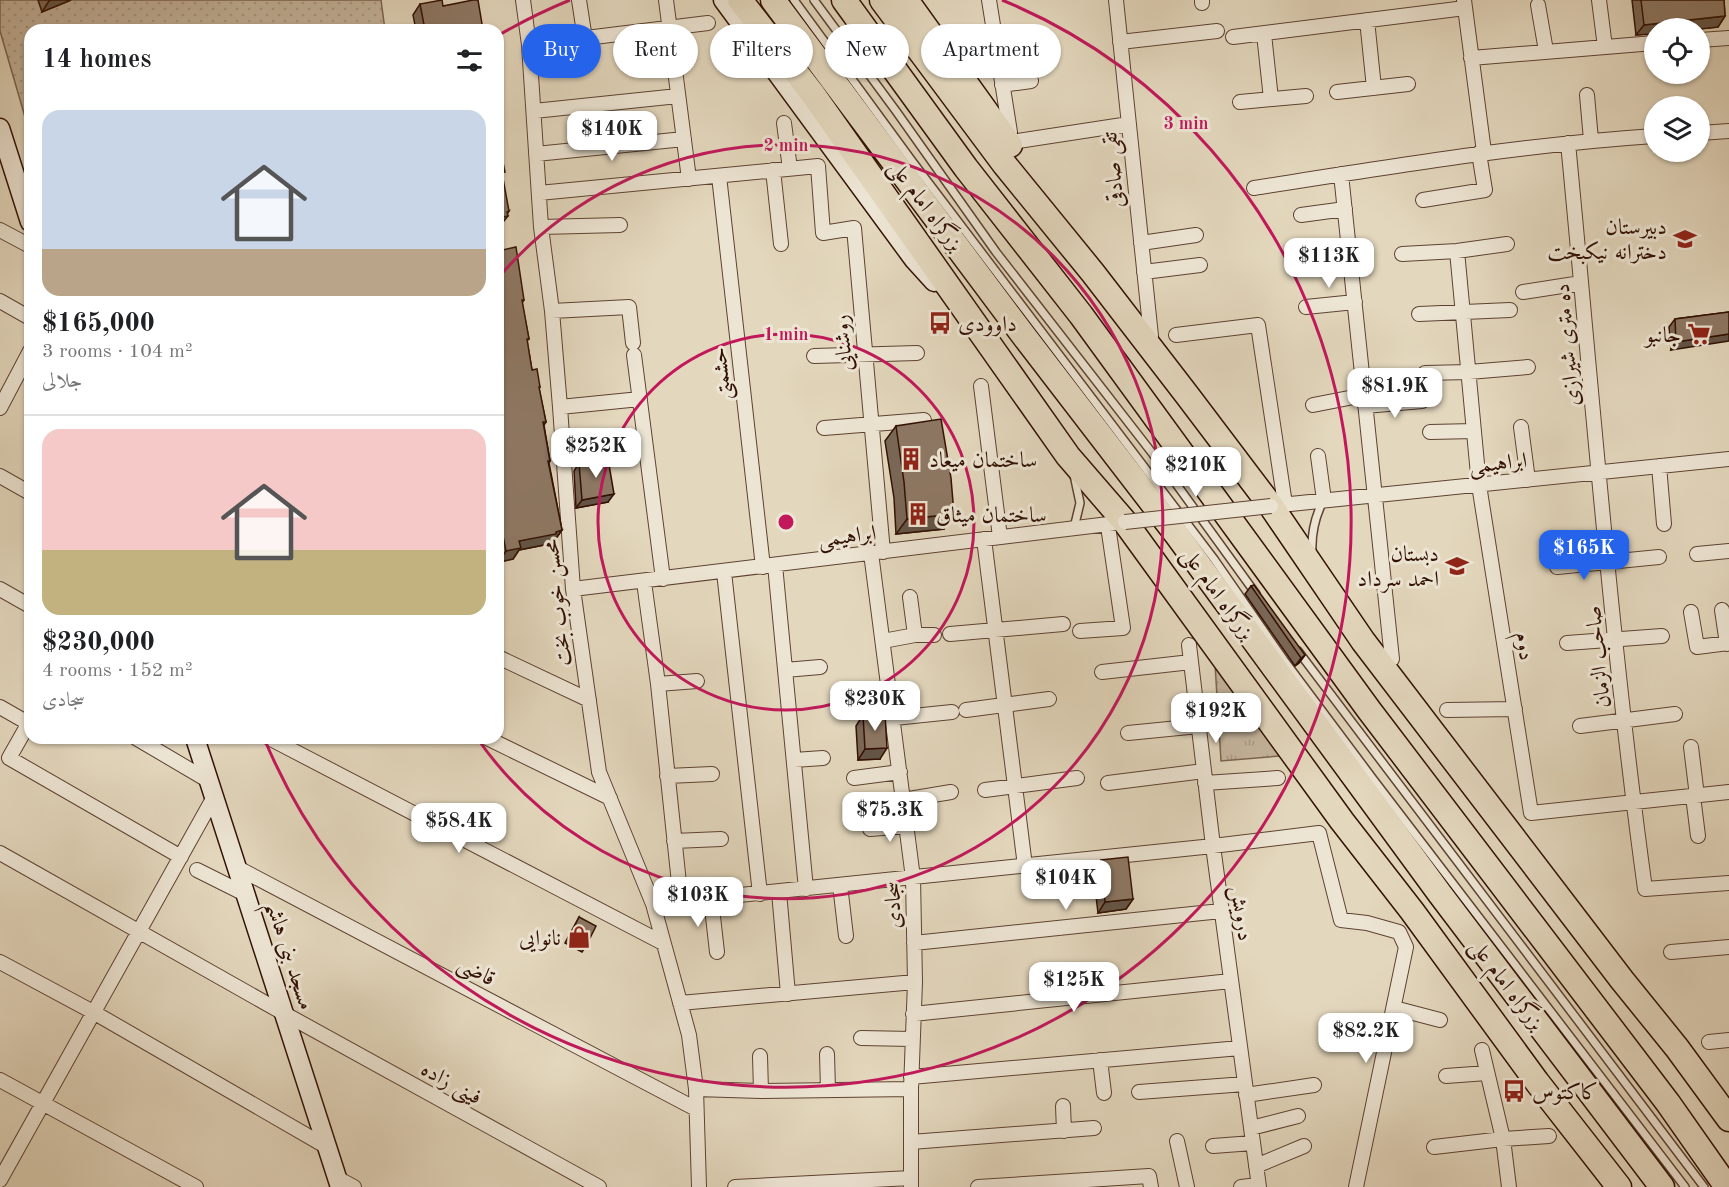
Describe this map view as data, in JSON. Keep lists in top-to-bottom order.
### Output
{
  "streets": {
    "highway": ["بزرگراه امام علی"],
    "main road": ["مسجد بنی هاشم"],
    "street": [
      "تقی صادقی",
      "روشنایی",
      "ده متری شیرازی",
      "حشمتی",
      "ابراهیمی",
      "محسن خوب بخت",
      "دوم",
      "صاحب الزمان",
      "سجادی",
      "درویش",
      "قاضی",
      "فینی زاده"
    ]
  },
  "crossings": [
    ["روشنایی", "ابراهیمی"],
    ["روشنایی", "سجادی"],
    ["ده متری شیرازی", "ابراهیمی"],
    ["ده متری شیرازی", "صاحب الزمان"],
    ["حشمتی", "ابراهیمی"],
    ["ابراهیمی", "محسن خوب بخت"],
    ["ابراهیمی", "دوم"],
    ["ابراهیمی", "صاحب الزمان"],
    ["ابراهیمی", "سجادی"],
    ["محسن خوب بخت", "قاضی"],
    ["دوم", "صاحب الزمان"],
    ["مسجد بنی هاشم", "قاضی"],
    ["مسجد بنی هاشم", "فینی زاده"]
  ],
  "places": {
    "school or university": ["دبیرستان دخترانه نیکبخت", "دبستان احمد سرداد"],
    "bus stop": ["داوودی", "کاکتوس"],
    "supermarket": ["جانبو"],
    "building": ["ساختمان میعاد", "ساختمان میثاق"],
    "shop": ["نانوایی"]
  },
  "page": {
    "chip": [
      "Buy",
      "Rent",
      "Filters",
      "New",
      "Apartment"
    ],
    "heading": "14 homes",
    "list": [
      {
        "name": "$165,000",
        "note": "3 rooms · 104 m² · جلالی"
      },
      {
        "name": "$230,000",
        "note": "4 rooms · 152 m² · سجادی"
      }
    ],
    "price": [
      "$140K",
      "$113K",
      "$81.9K",
      "$252K",
      "$210K",
      "$165K",
      "$230K",
      "$192K",
      "$75.3K",
      "$58.4K",
      "$104K",
      "$103K",
      "$125K",
      "$82.2K"
    ]
  },
  "rings": ["3 min", "2 min", "1 min"]
}
